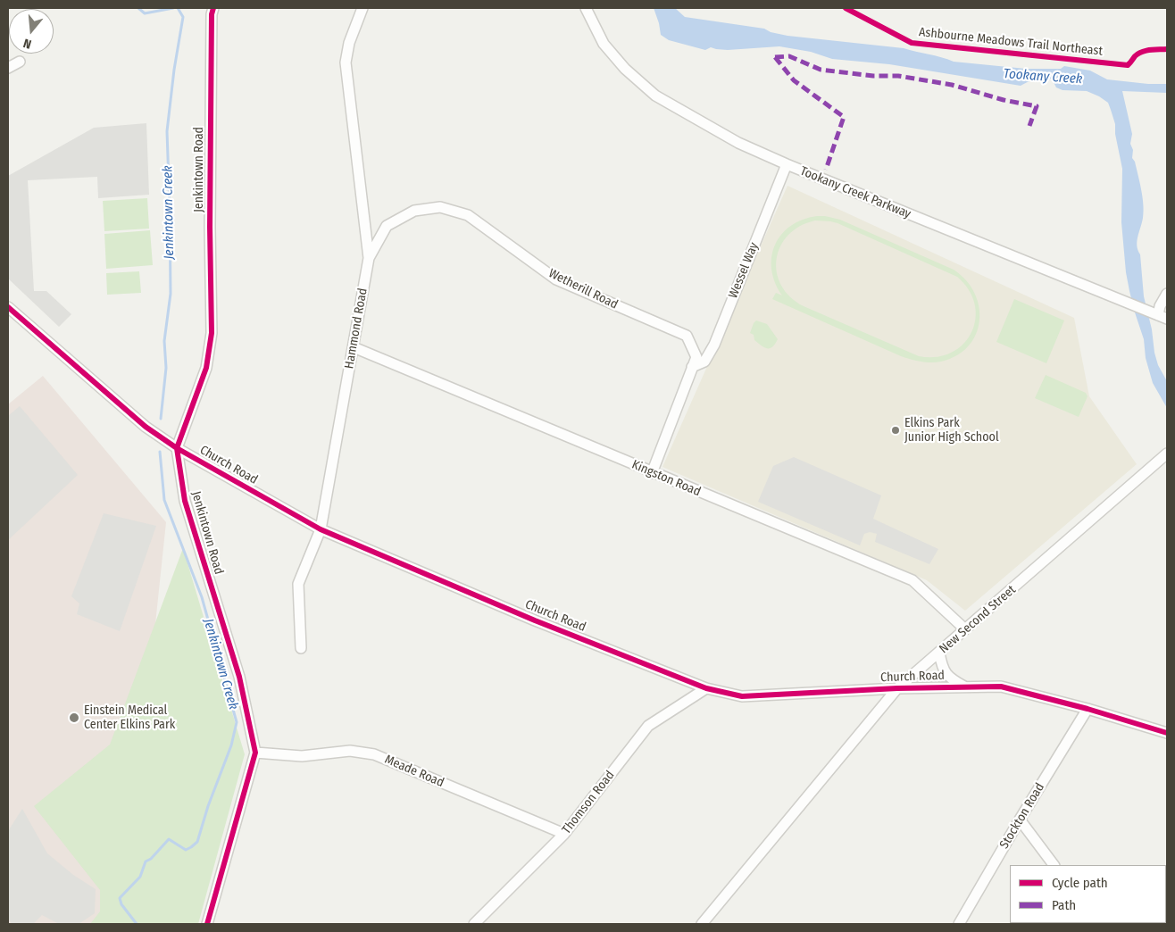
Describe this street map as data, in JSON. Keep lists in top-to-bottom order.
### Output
{
  "streets": {
    "street": [
      "Jenkintown Road",
      "Tookany Creek Parkway",
      "Wessel Way",
      "Wetherill Road",
      "Hammond Road",
      "Church Road",
      "Kingston Road",
      "New Second Street",
      "Meade Road",
      "Thomson Road",
      "Stockton Road"
    ],
    "cycle path": ["Ashbourne Meadows Trail Northeast"]
  },
  "crossings": [
    ["Jenkintown Road", "Church Road"],
    ["Jenkintown Road", "Meade Road"],
    ["Tookany Creek Parkway", "Wessel Way"],
    ["Wessel Way", "Wetherill Road"],
    ["Wetherill Road", "Hammond Road"],
    ["Wetherill Road", "Kingston Road"],
    ["Hammond Road", "Church Road"],
    ["Hammond Road", "Kingston Road"],
    ["Church Road", "New Second Street"],
    ["Church Road", "Thomson Road"],
    ["Church Road", "Stockton Road"],
    ["Kingston Road", "New Second Street"],
    ["Meade Road", "Thomson Road"]
  ],
  "water": ["Tookany Creek", "Jenkintown Creek"],
  "places": ["Elkins Park Junior High School", "Einstein Medical Center Elkins Park"],
  "legend": ["Cycle path", "Path"],
  "north": "bottom"
}
